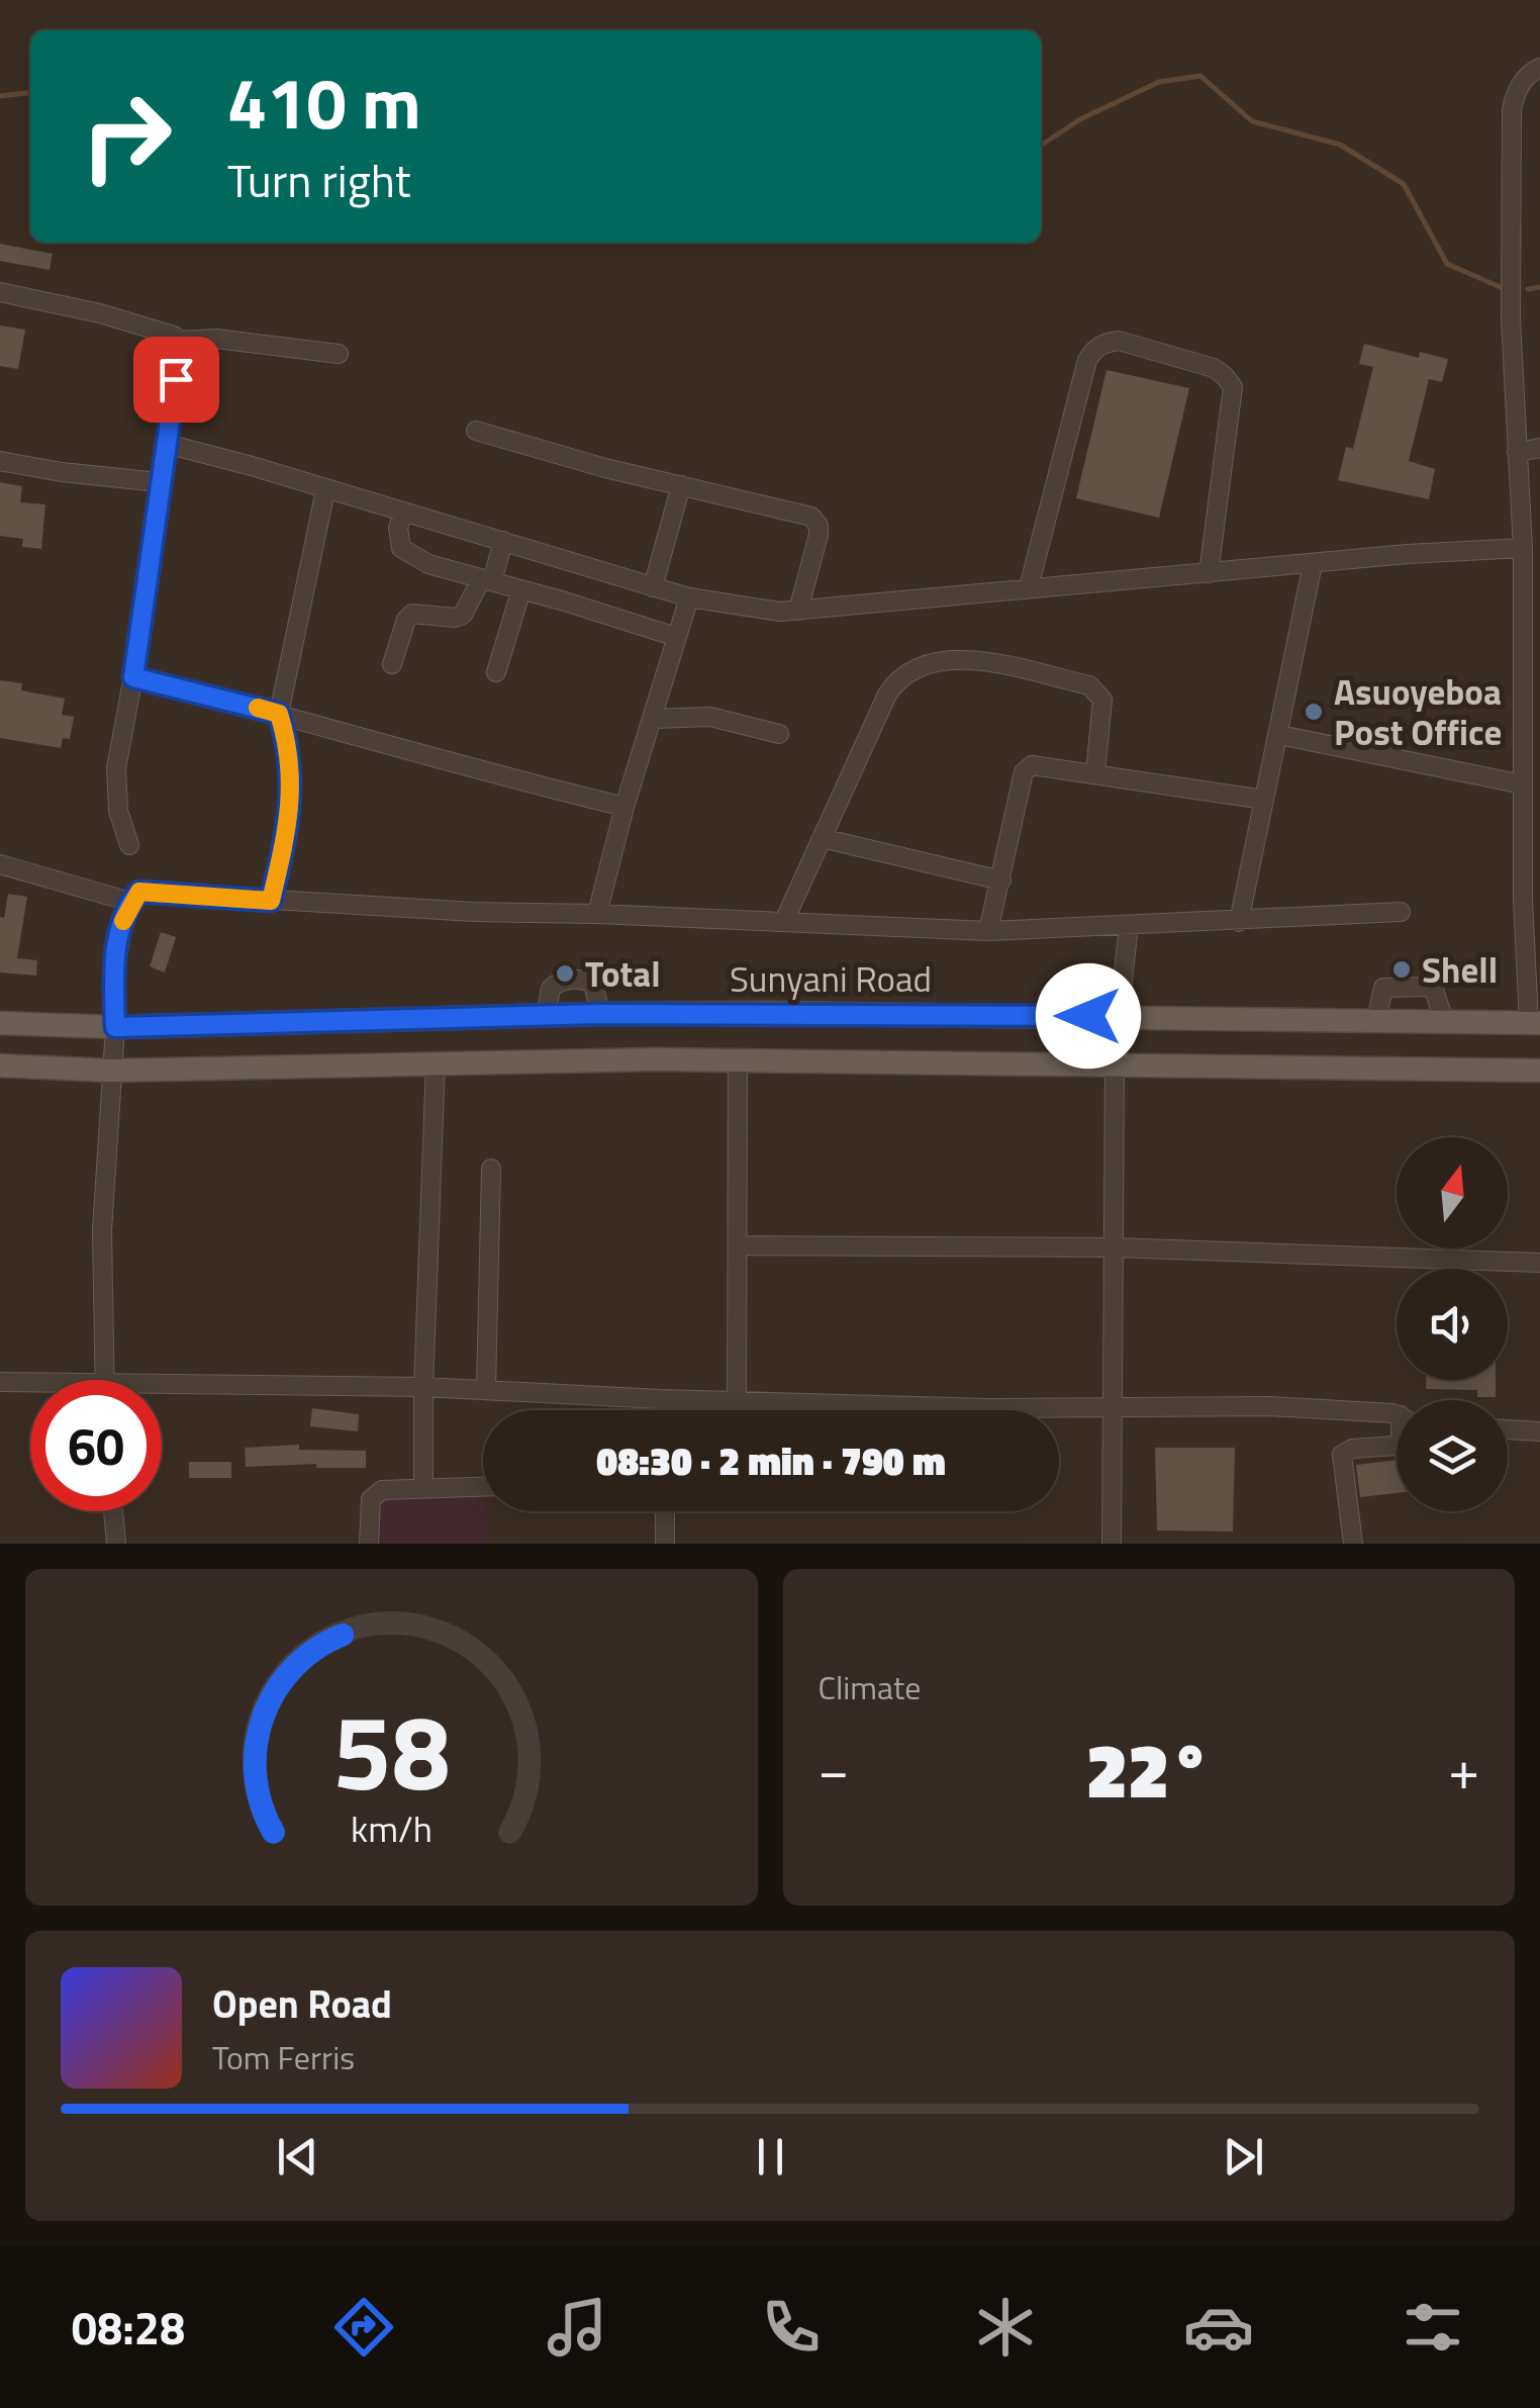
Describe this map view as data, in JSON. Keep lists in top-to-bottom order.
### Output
{
  "streets": {
    "main road": ["Sunyani Road"]
  },
  "places": ["Asuoyeboa Post Office", "Shell", "Total"],
  "north": "top",
  "page": {
    "turn": ["410 m", "Turn right"],
    "limit": "60",
    "trip": "08:30 · 2 min · 790 m",
    "tile": "Climate",
    "heat": ["−", "22°", "+"],
    "song": ["Open Road", "Tom Ferris"],
    "tabs": "08:28",
    "gauge": ["58", "km/h"]
  }
}
